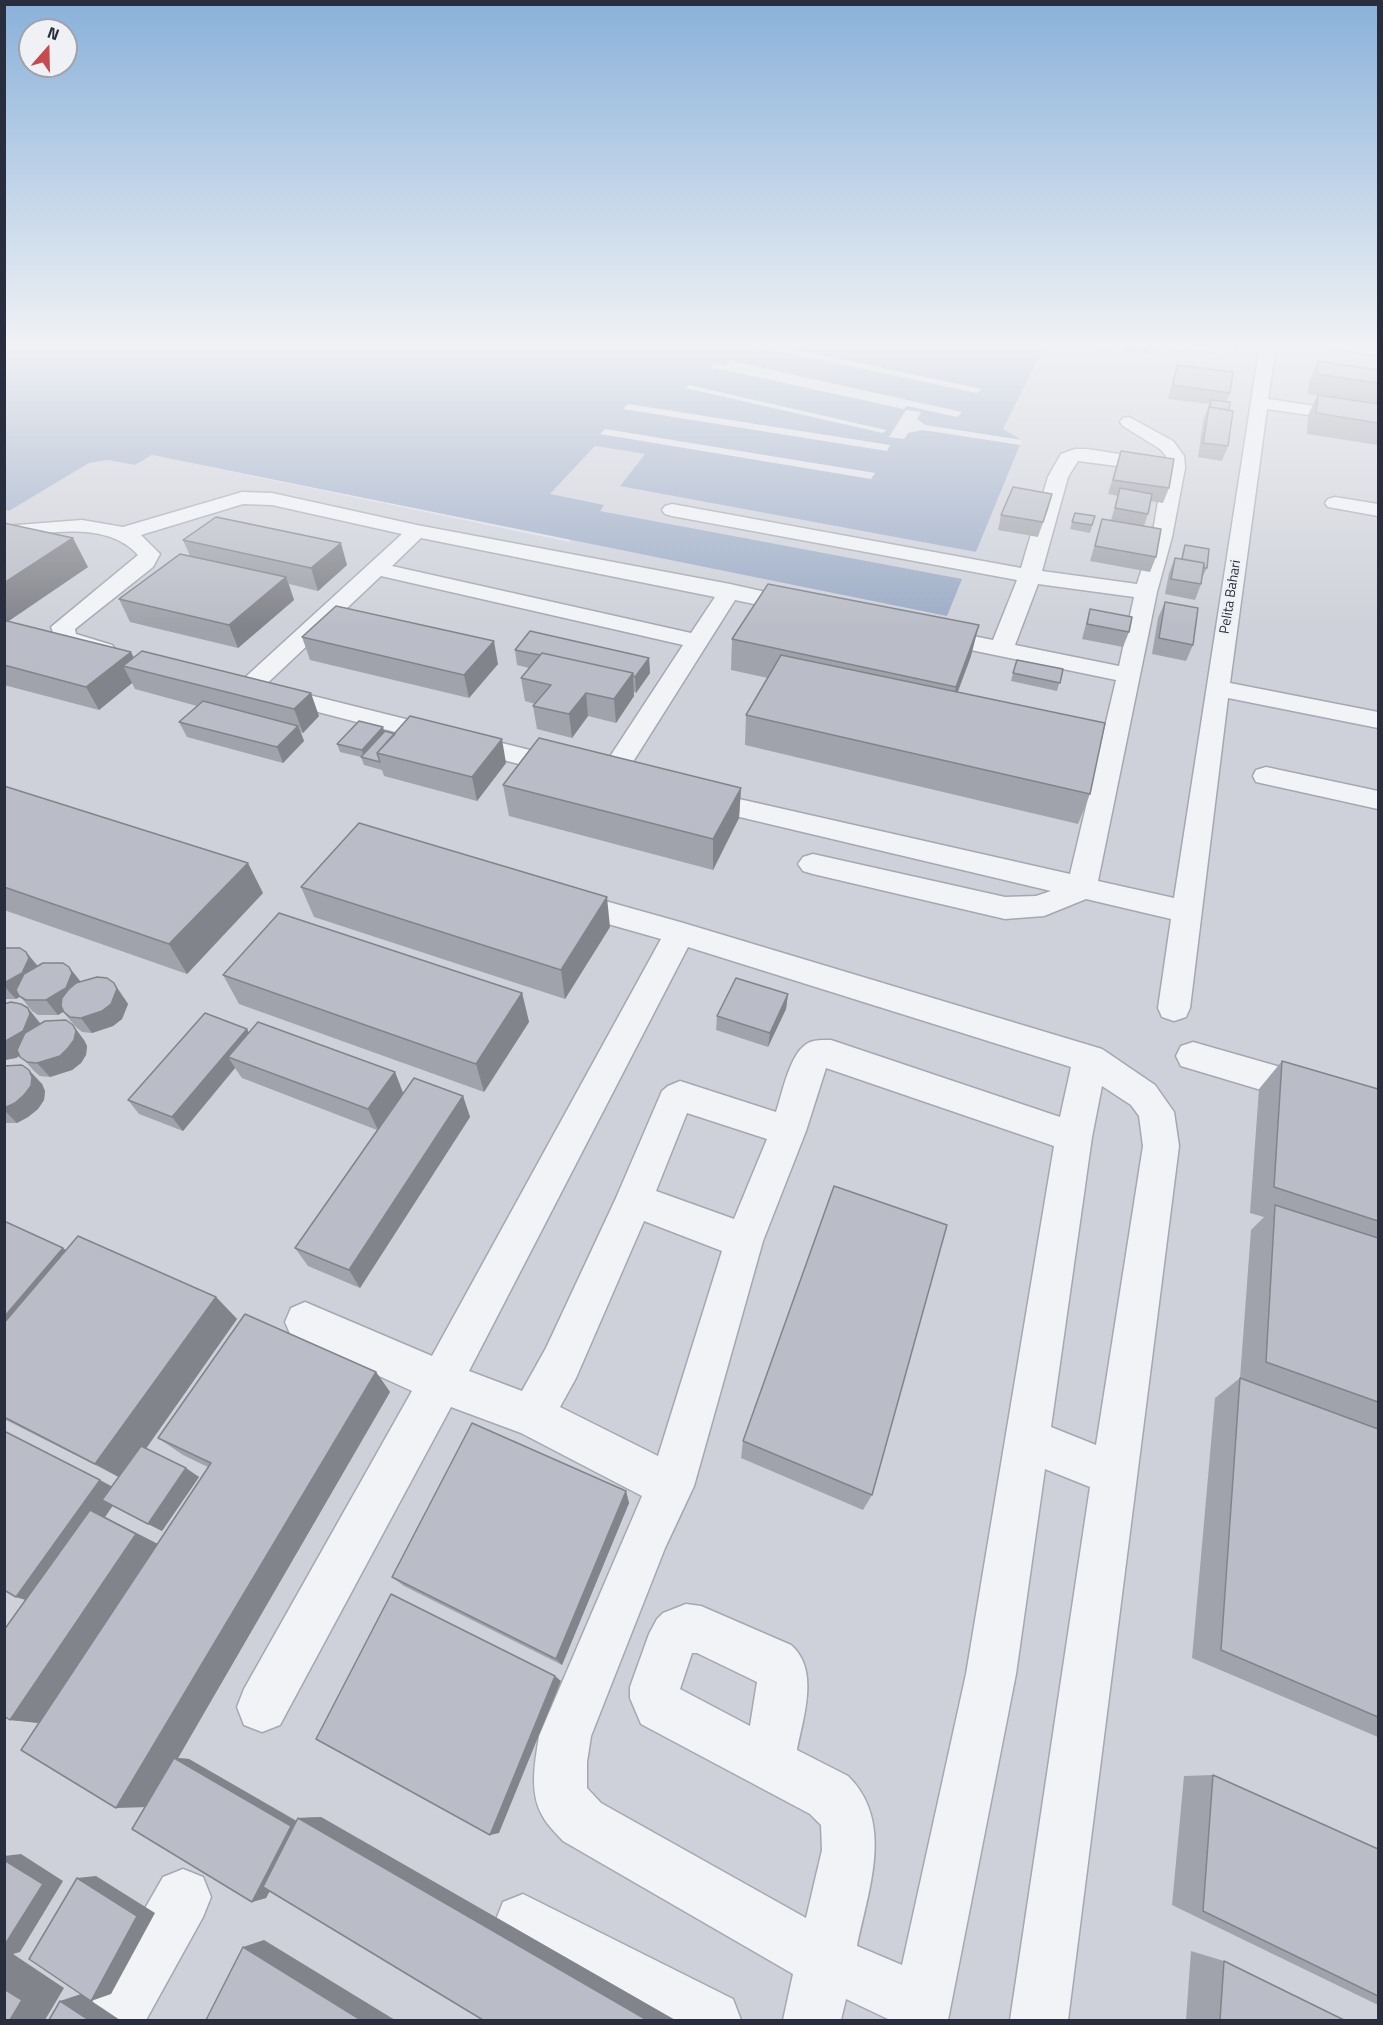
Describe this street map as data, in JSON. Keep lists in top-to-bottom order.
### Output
{
  "streets": {
    "lane": ["Pelita Bahari"]
  },
  "north": "top"
}
